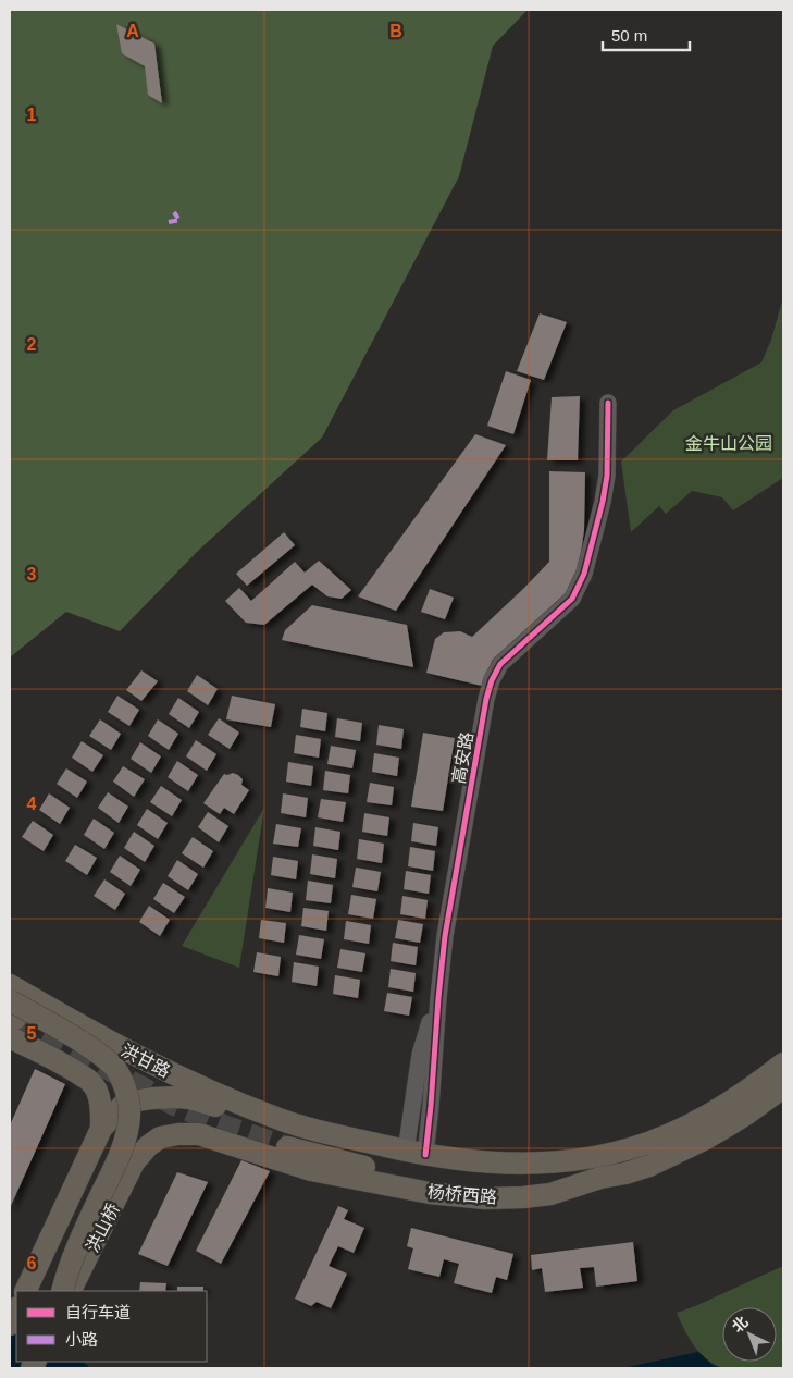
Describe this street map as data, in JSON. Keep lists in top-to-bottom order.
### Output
{
  "streets": {
    "main road": ["洪甘路", "杨桥西路", "洪山桥"],
    "street": ["高安路"]
  },
  "crossings": [
    ["高安路", "杨桥西路"],
    ["洪甘路", "杨桥西路"],
    ["杨桥西路", "洪山桥"]
  ],
  "parks": ["金牛山公园"],
  "legend": ["自行车道", "小路"],
  "scale_bar": "50 m",
  "north": "top left",
  "grid": {
    "columns": ["A", "B"],
    "rows": [
      "1",
      "2",
      "3",
      "4",
      "5",
      "6"
    ]
  }
}
